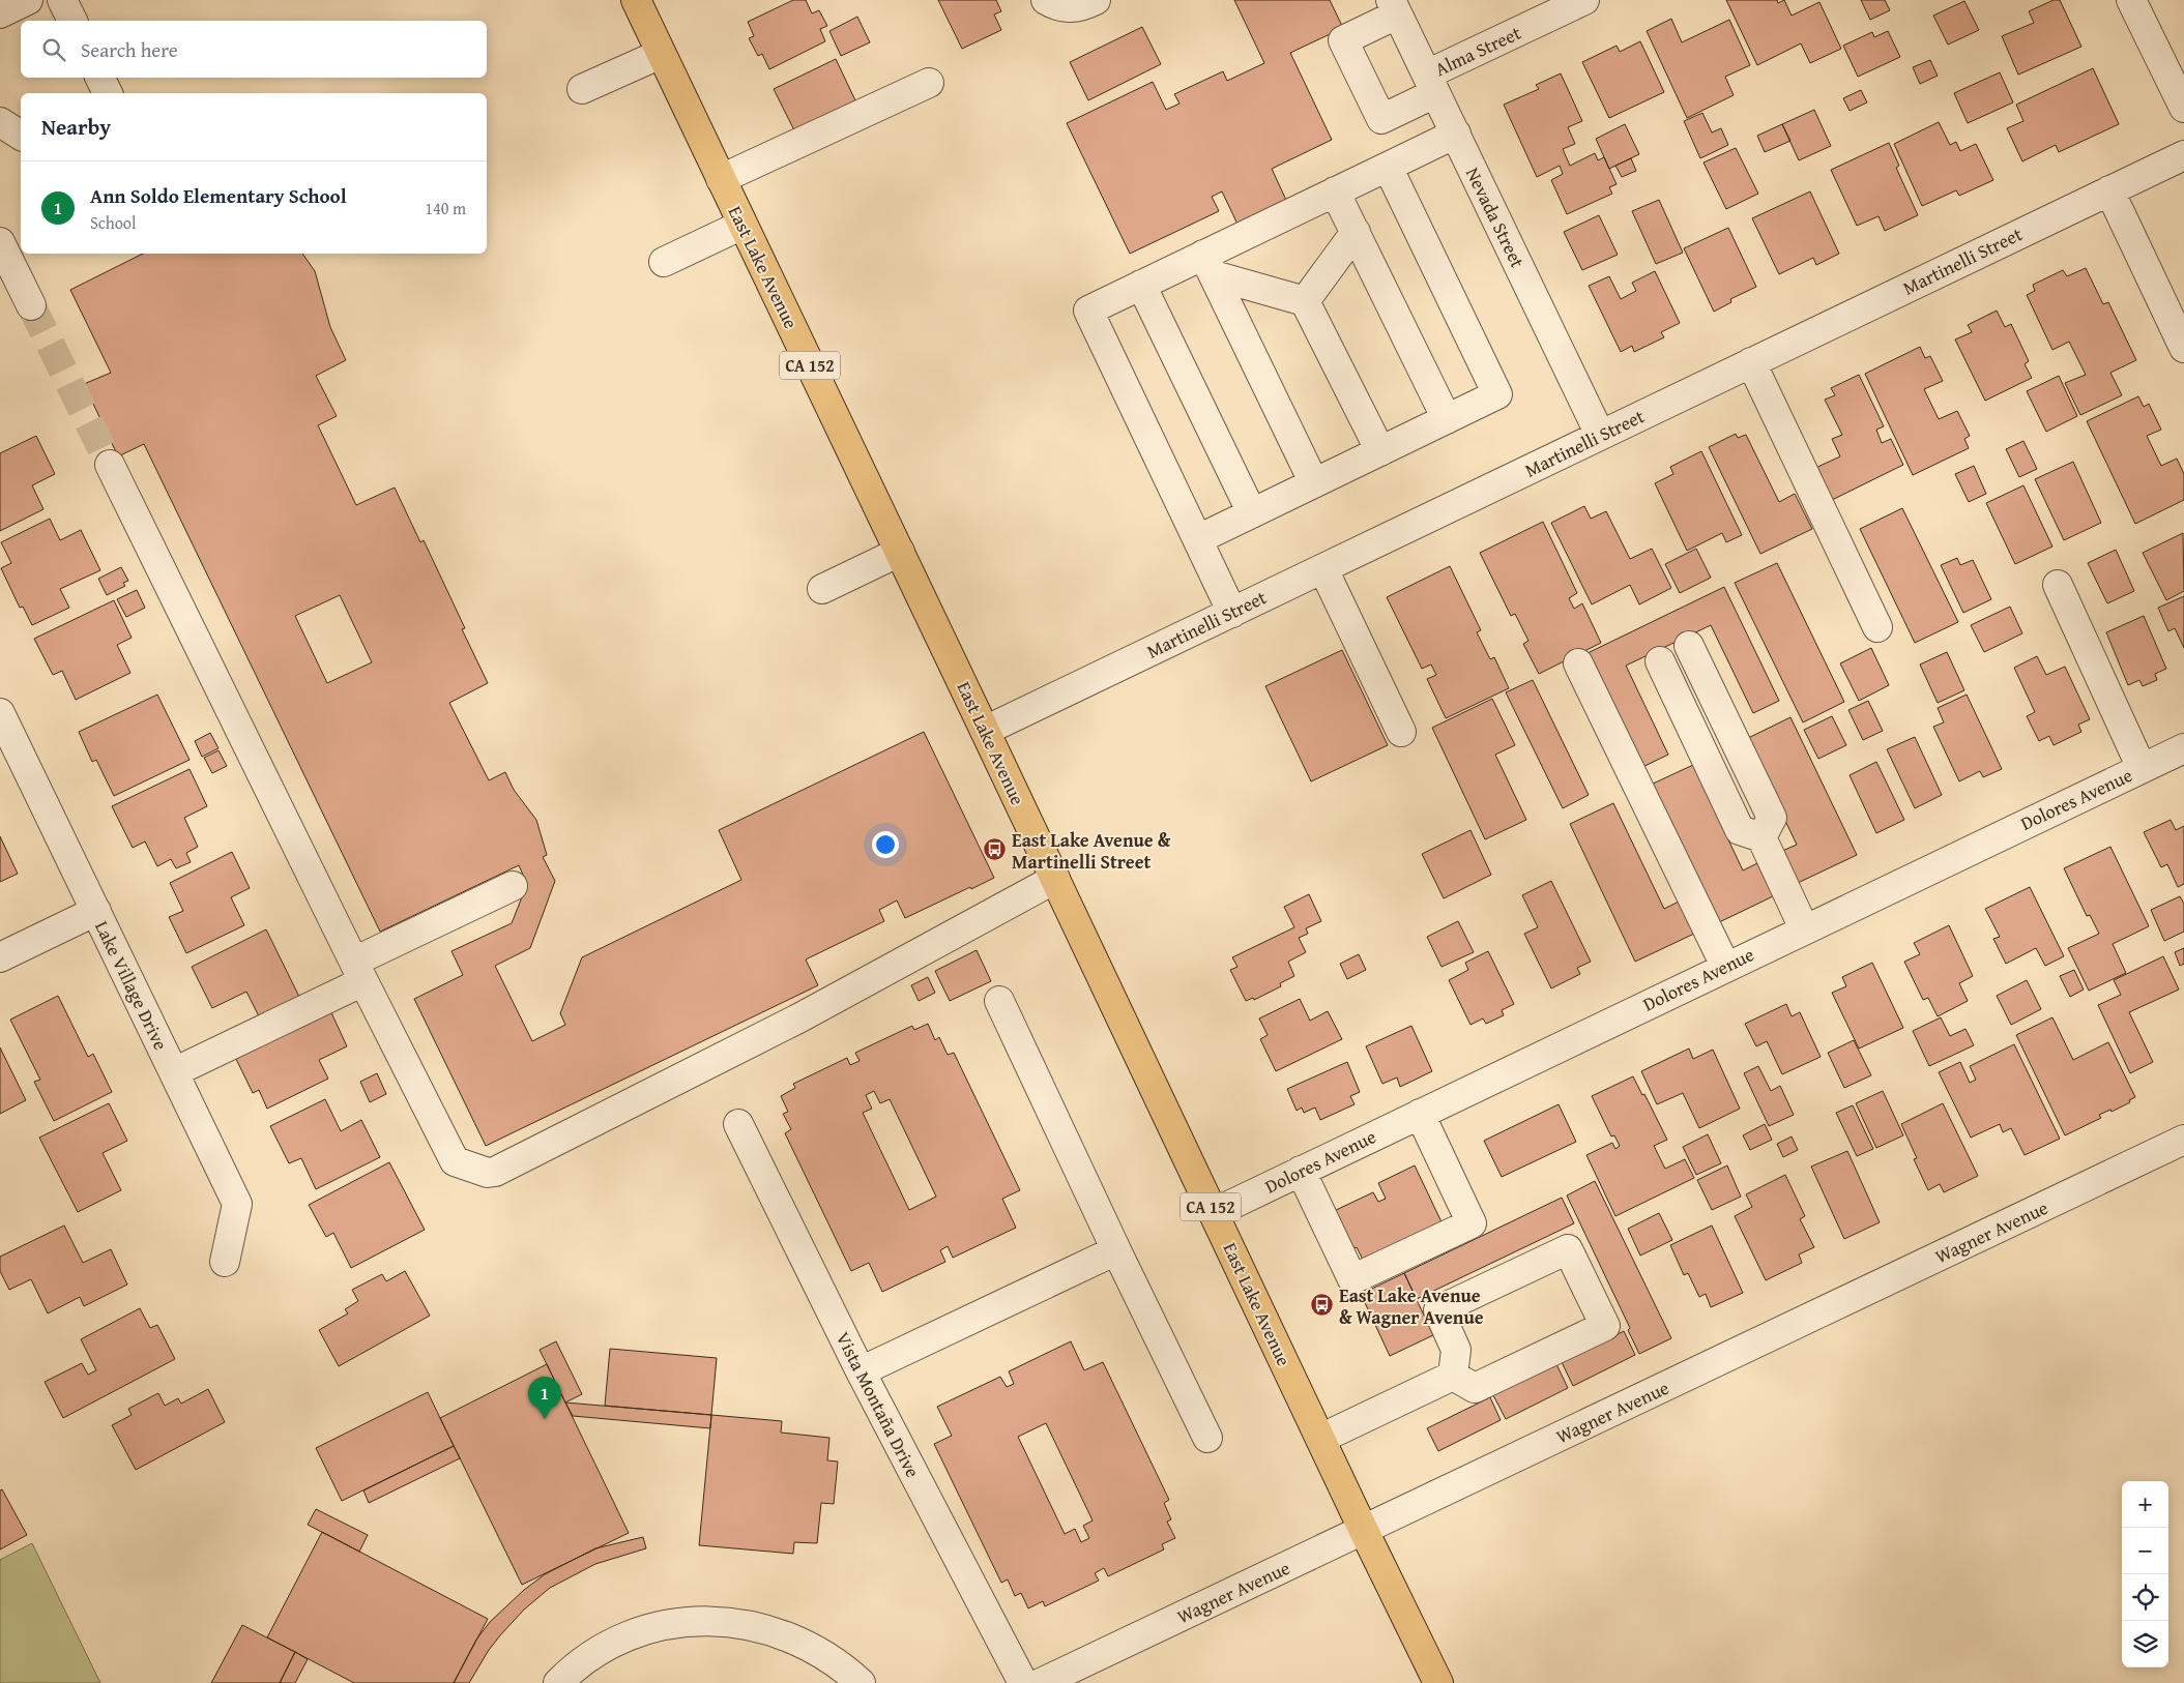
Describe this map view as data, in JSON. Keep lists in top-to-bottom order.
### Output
{
  "streets": {
    "main road": ["East Lake Avenue", "CA 152"],
    "street": [
      "Alma Street",
      "Nevada Street",
      "Martinelli Street",
      "Dolores Avenue",
      "Lake Village Drive",
      "Wagner Avenue",
      "Vista Montaña Drive"
    ]
  },
  "crossings": [
    ["Alma Street", "Nevada Street"],
    ["Nevada Street", "Martinelli Street"],
    ["Martinelli Street", "East Lake Avenue"],
    ["East Lake Avenue", "Dolores Avenue"],
    ["East Lake Avenue", "Wagner Avenue"]
  ],
  "places": {
    "bus stop": ["East Lake Avenue & Martinelli Street", "East Lake Avenue & Wagner Avenue"]
  },
  "page": {
    "search": "Search here",
    "heading": "Nearby",
    "list": [
      {
        "mark": "1",
        "name": "Ann Soldo Elementary School",
        "note": "School",
        "value": "140 m"
      }
    ],
    "pins": "1",
    "map_buttons": ["+", "−"]
  }
}
